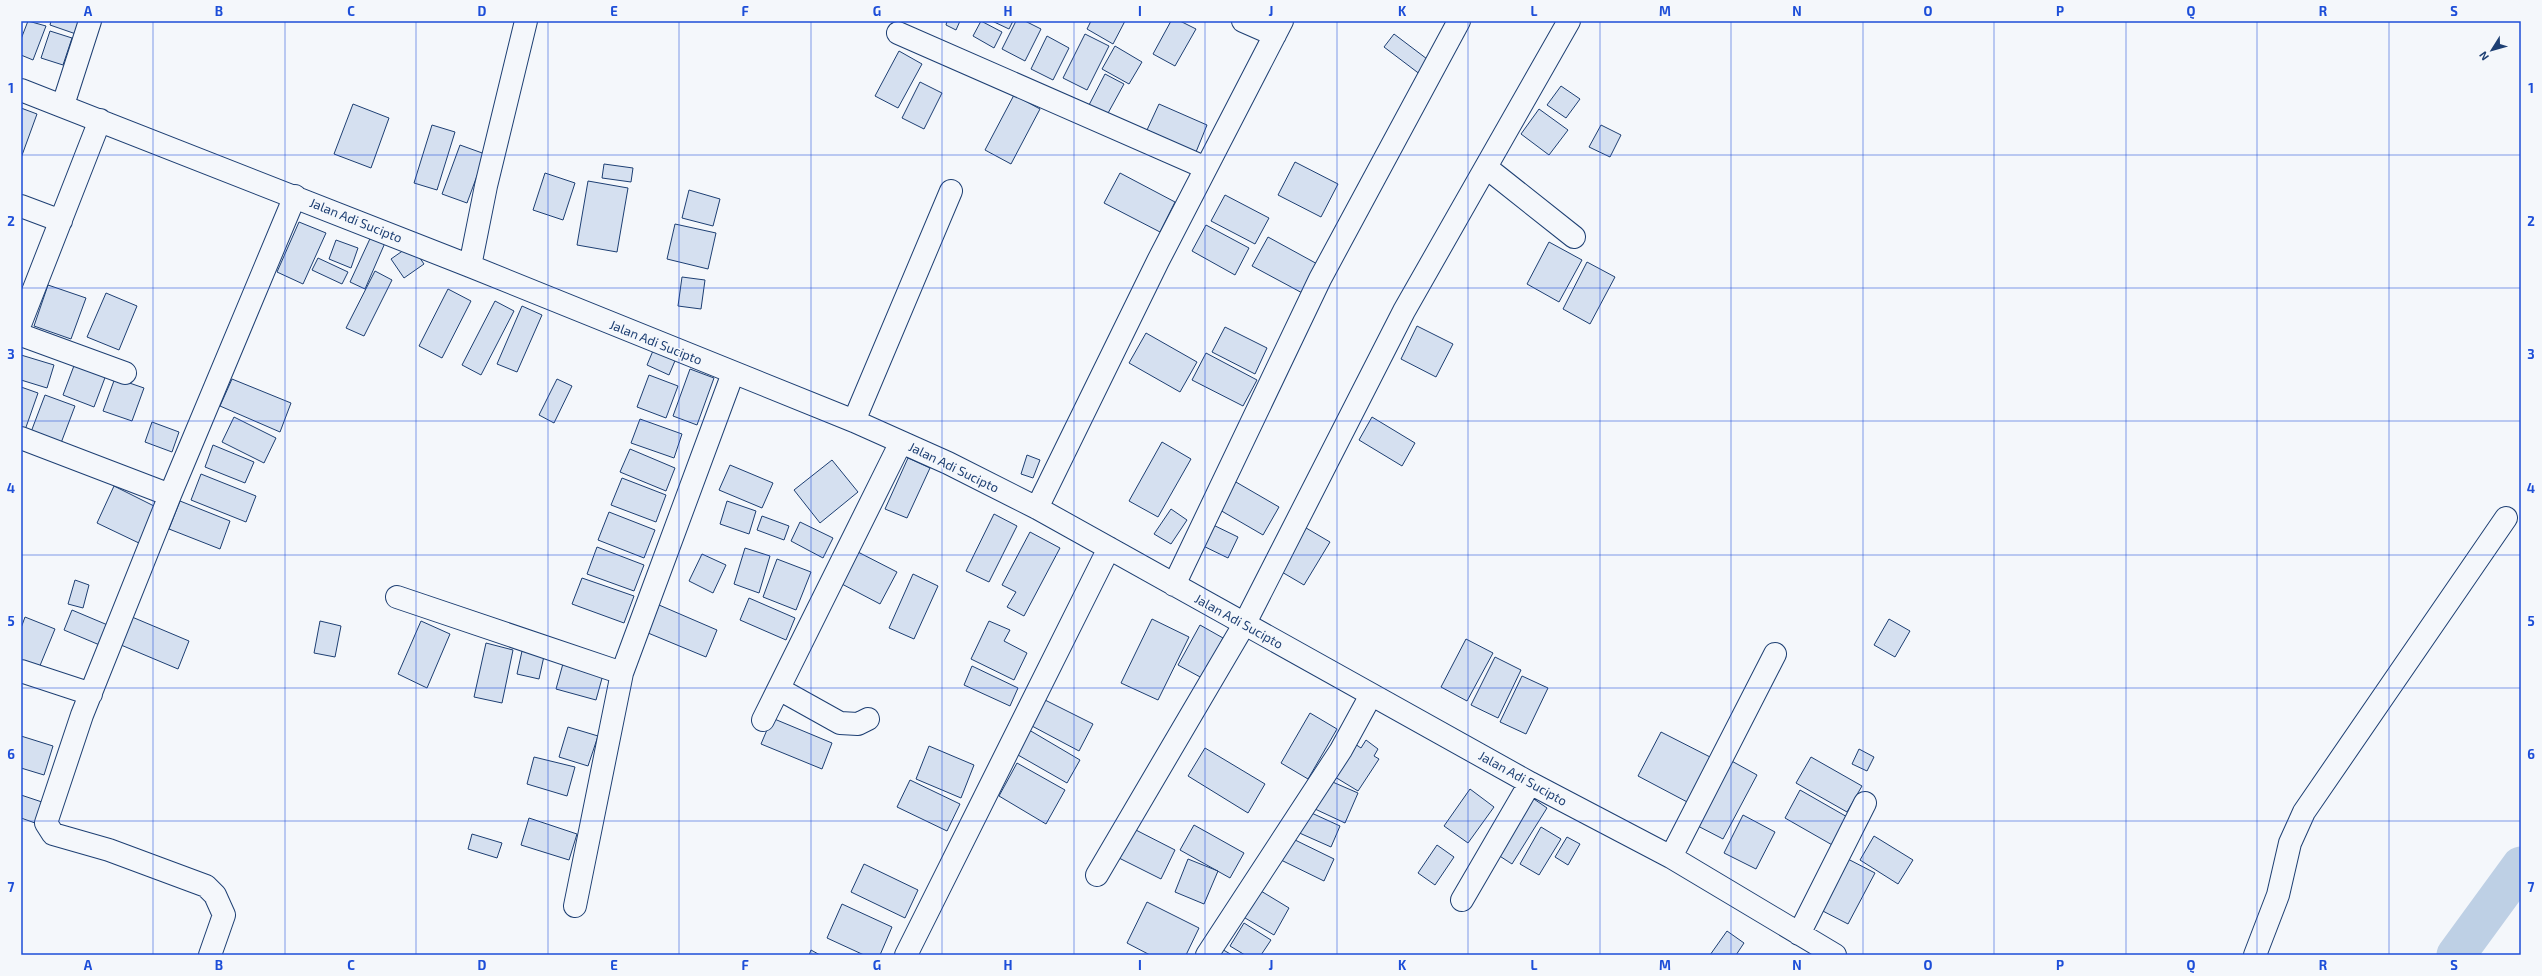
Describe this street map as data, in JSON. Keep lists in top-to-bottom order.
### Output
{
  "streets": {
    "street": ["Jalan Adi Sucipto"]
  },
  "north": "bottom left",
  "grid": {
    "columns": [
      "A",
      "B",
      "C",
      "D",
      "E",
      "F",
      "G",
      "H",
      "I",
      "J",
      "K",
      "L",
      "M",
      "N",
      "O",
      "P",
      "Q",
      "R",
      "S"
    ],
    "rows": [
      "1",
      "2",
      "3",
      "4",
      "5",
      "6",
      "7"
    ]
  }
}
